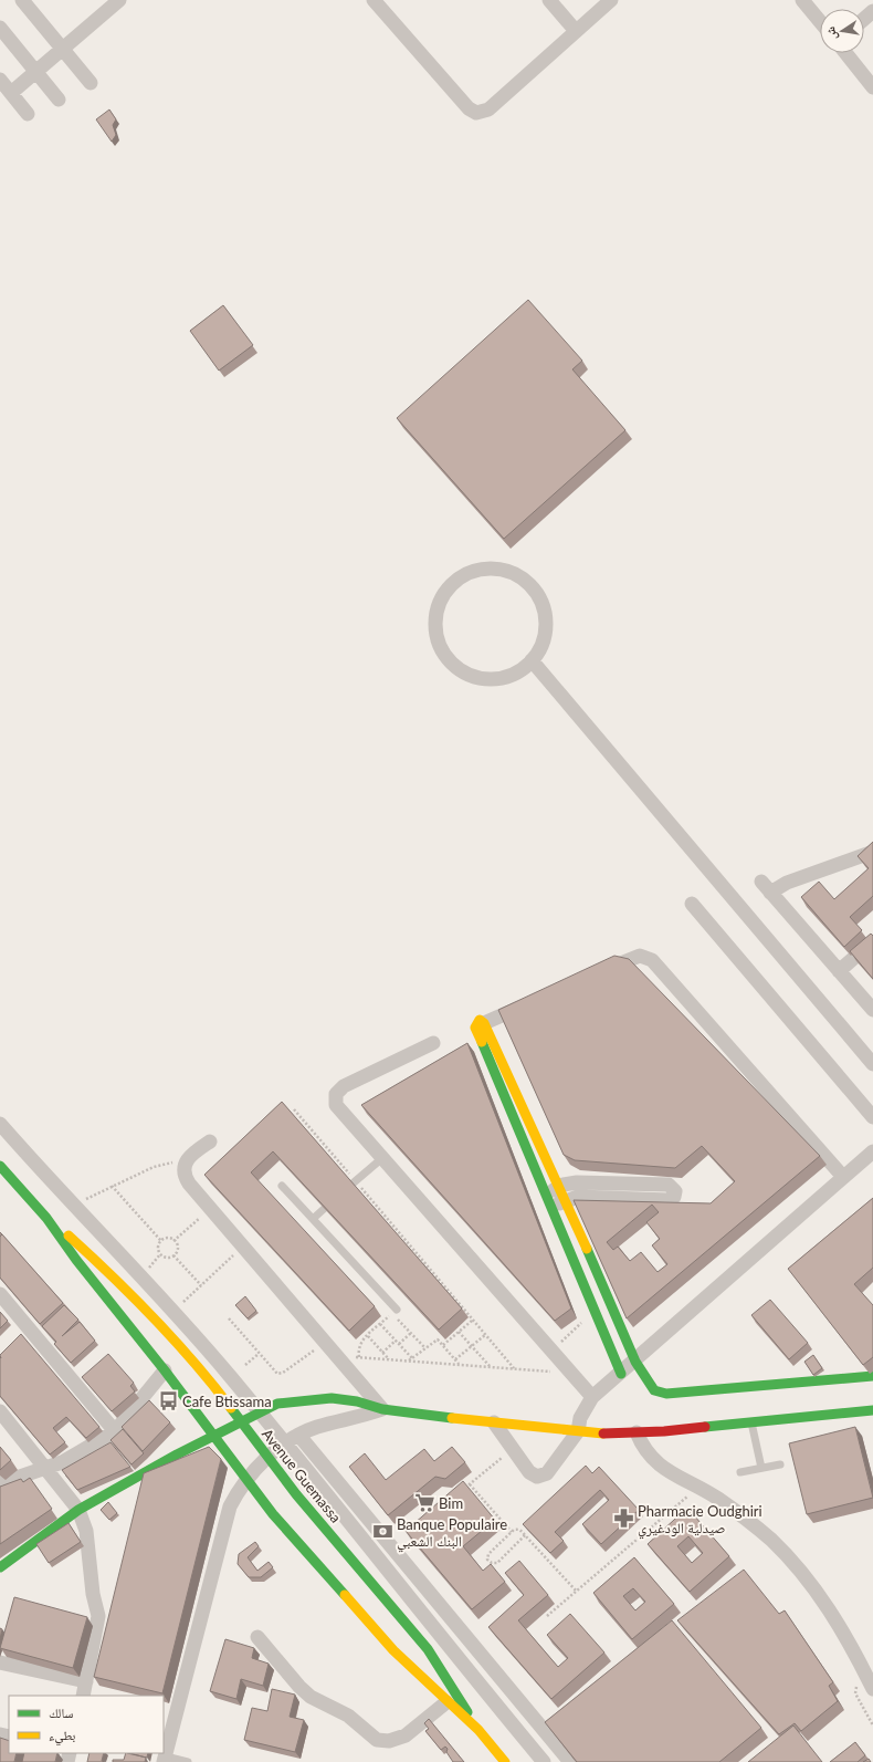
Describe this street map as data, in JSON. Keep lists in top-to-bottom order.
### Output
{
  "streets": {
    "street": ["Avenue Guemassa"]
  },
  "places": {
    "bus stop": ["Cafe Btissama"],
    "supermarket": ["Bim"],
    "pharmacy": ["Pharmacie Oudghiri صيدلية الودغيري"],
    "bank": ["Banque Populaire البنك الشعبي"]
  },
  "legend": ["سالك", "بطيء"],
  "north": "left"
}
